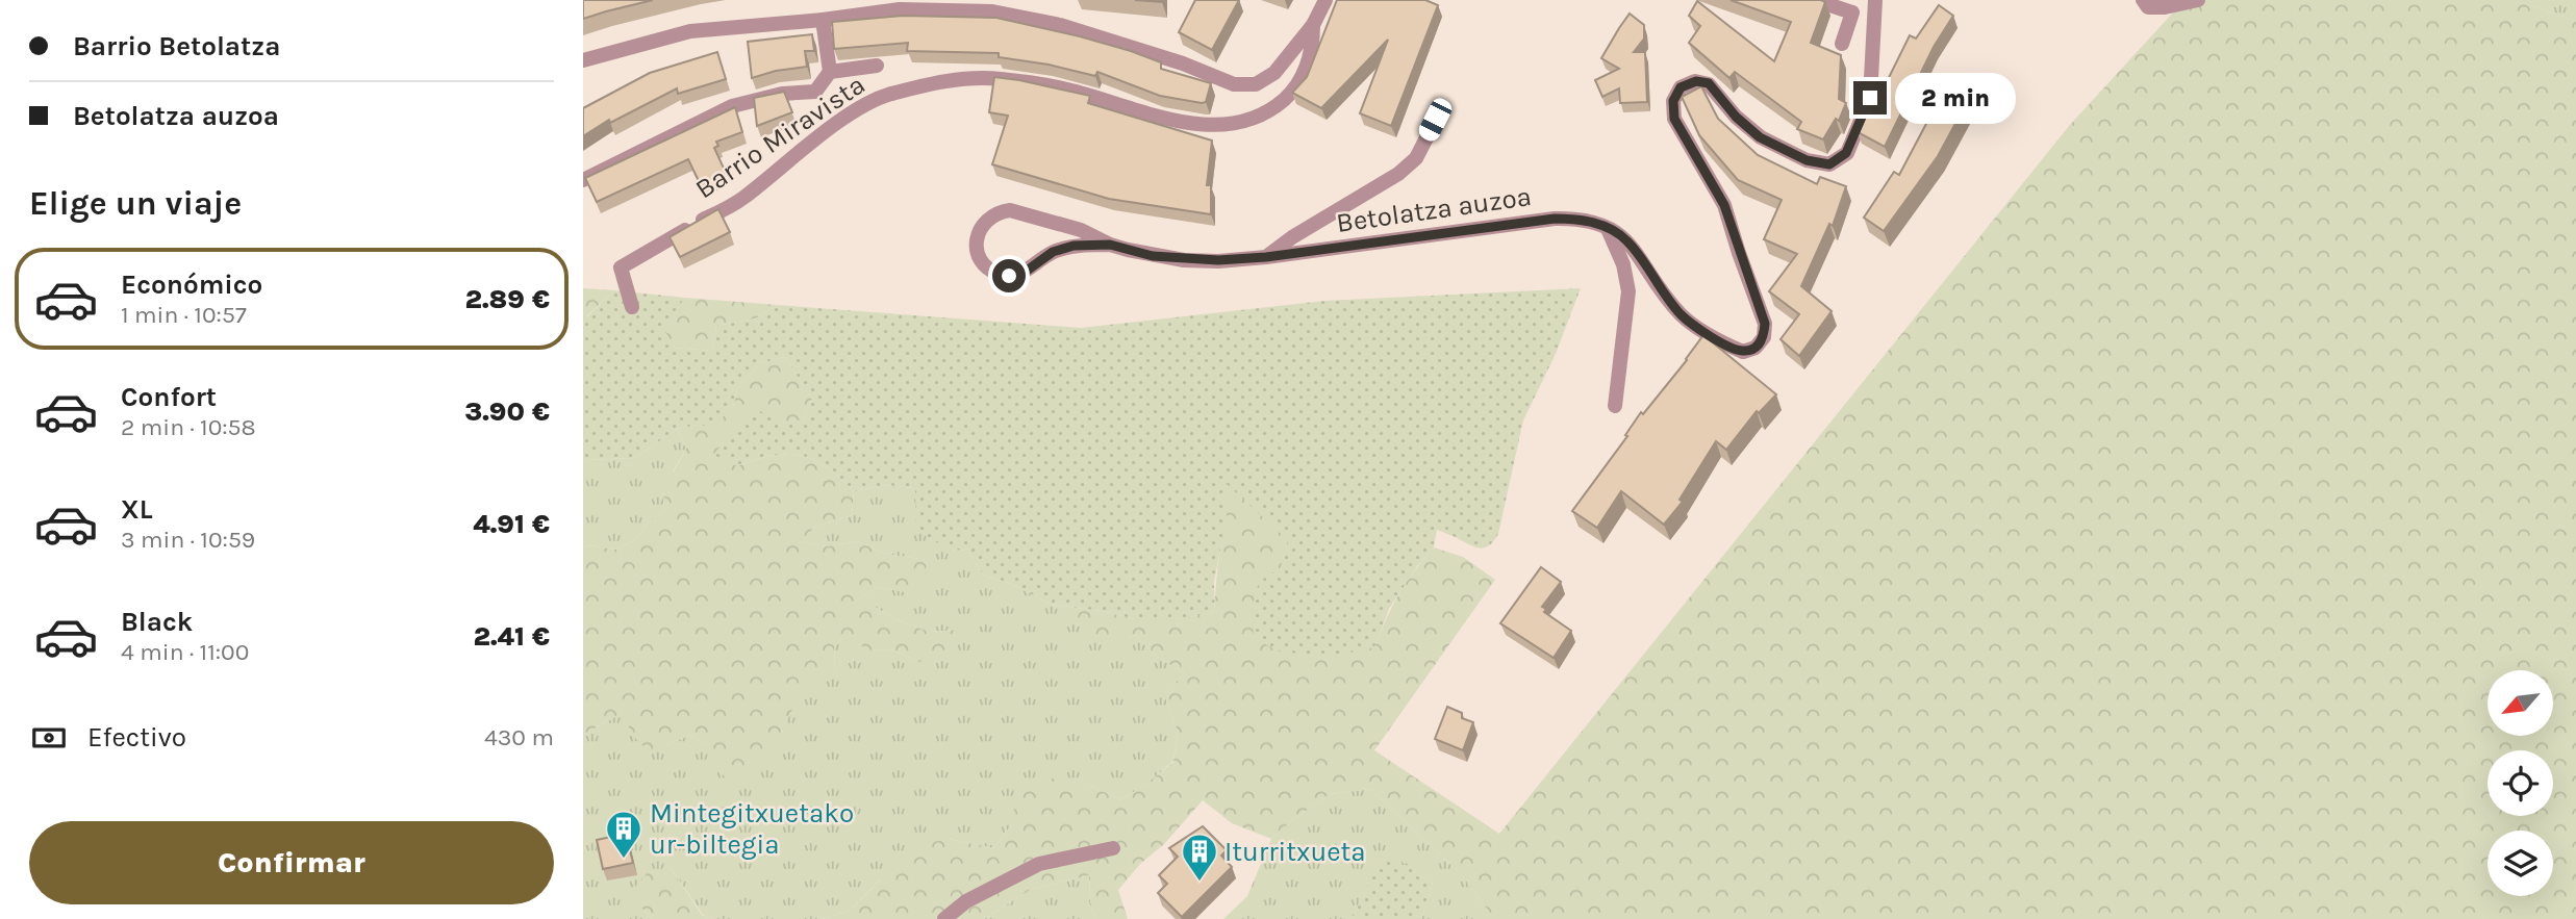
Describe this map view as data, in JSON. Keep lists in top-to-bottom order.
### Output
{
  "streets": {
    "street": ["Barrio Miravista", "Betolatza auzoa"]
  },
  "places": {
    "building": ["Mintegitxuetako ur-biltegia", "Iturritxueta"]
  },
  "north": "bottom left",
  "page": {
    "banner": ["Barrio Betolatza", "Betolatza auzoa"],
    "bubble": "2 min",
    "heading": "Elige un viaje",
    "list": [
      {
        "name": "Económico",
        "note": "1 min · 10:57",
        "value": "2.89 €"
      },
      {
        "name": "Confort",
        "note": "2 min · 10:58",
        "value": "3.90 €"
      },
      {
        "name": "XL",
        "note": "3 min · 10:59",
        "value": "4.91 €"
      },
      {
        "name": "Black",
        "note": "4 min · 11:00",
        "value": "2.41 €"
      }
    ],
    "pay": ["Efectivo", "430 m"],
    "buttons": "Confirmar"
  }
}
